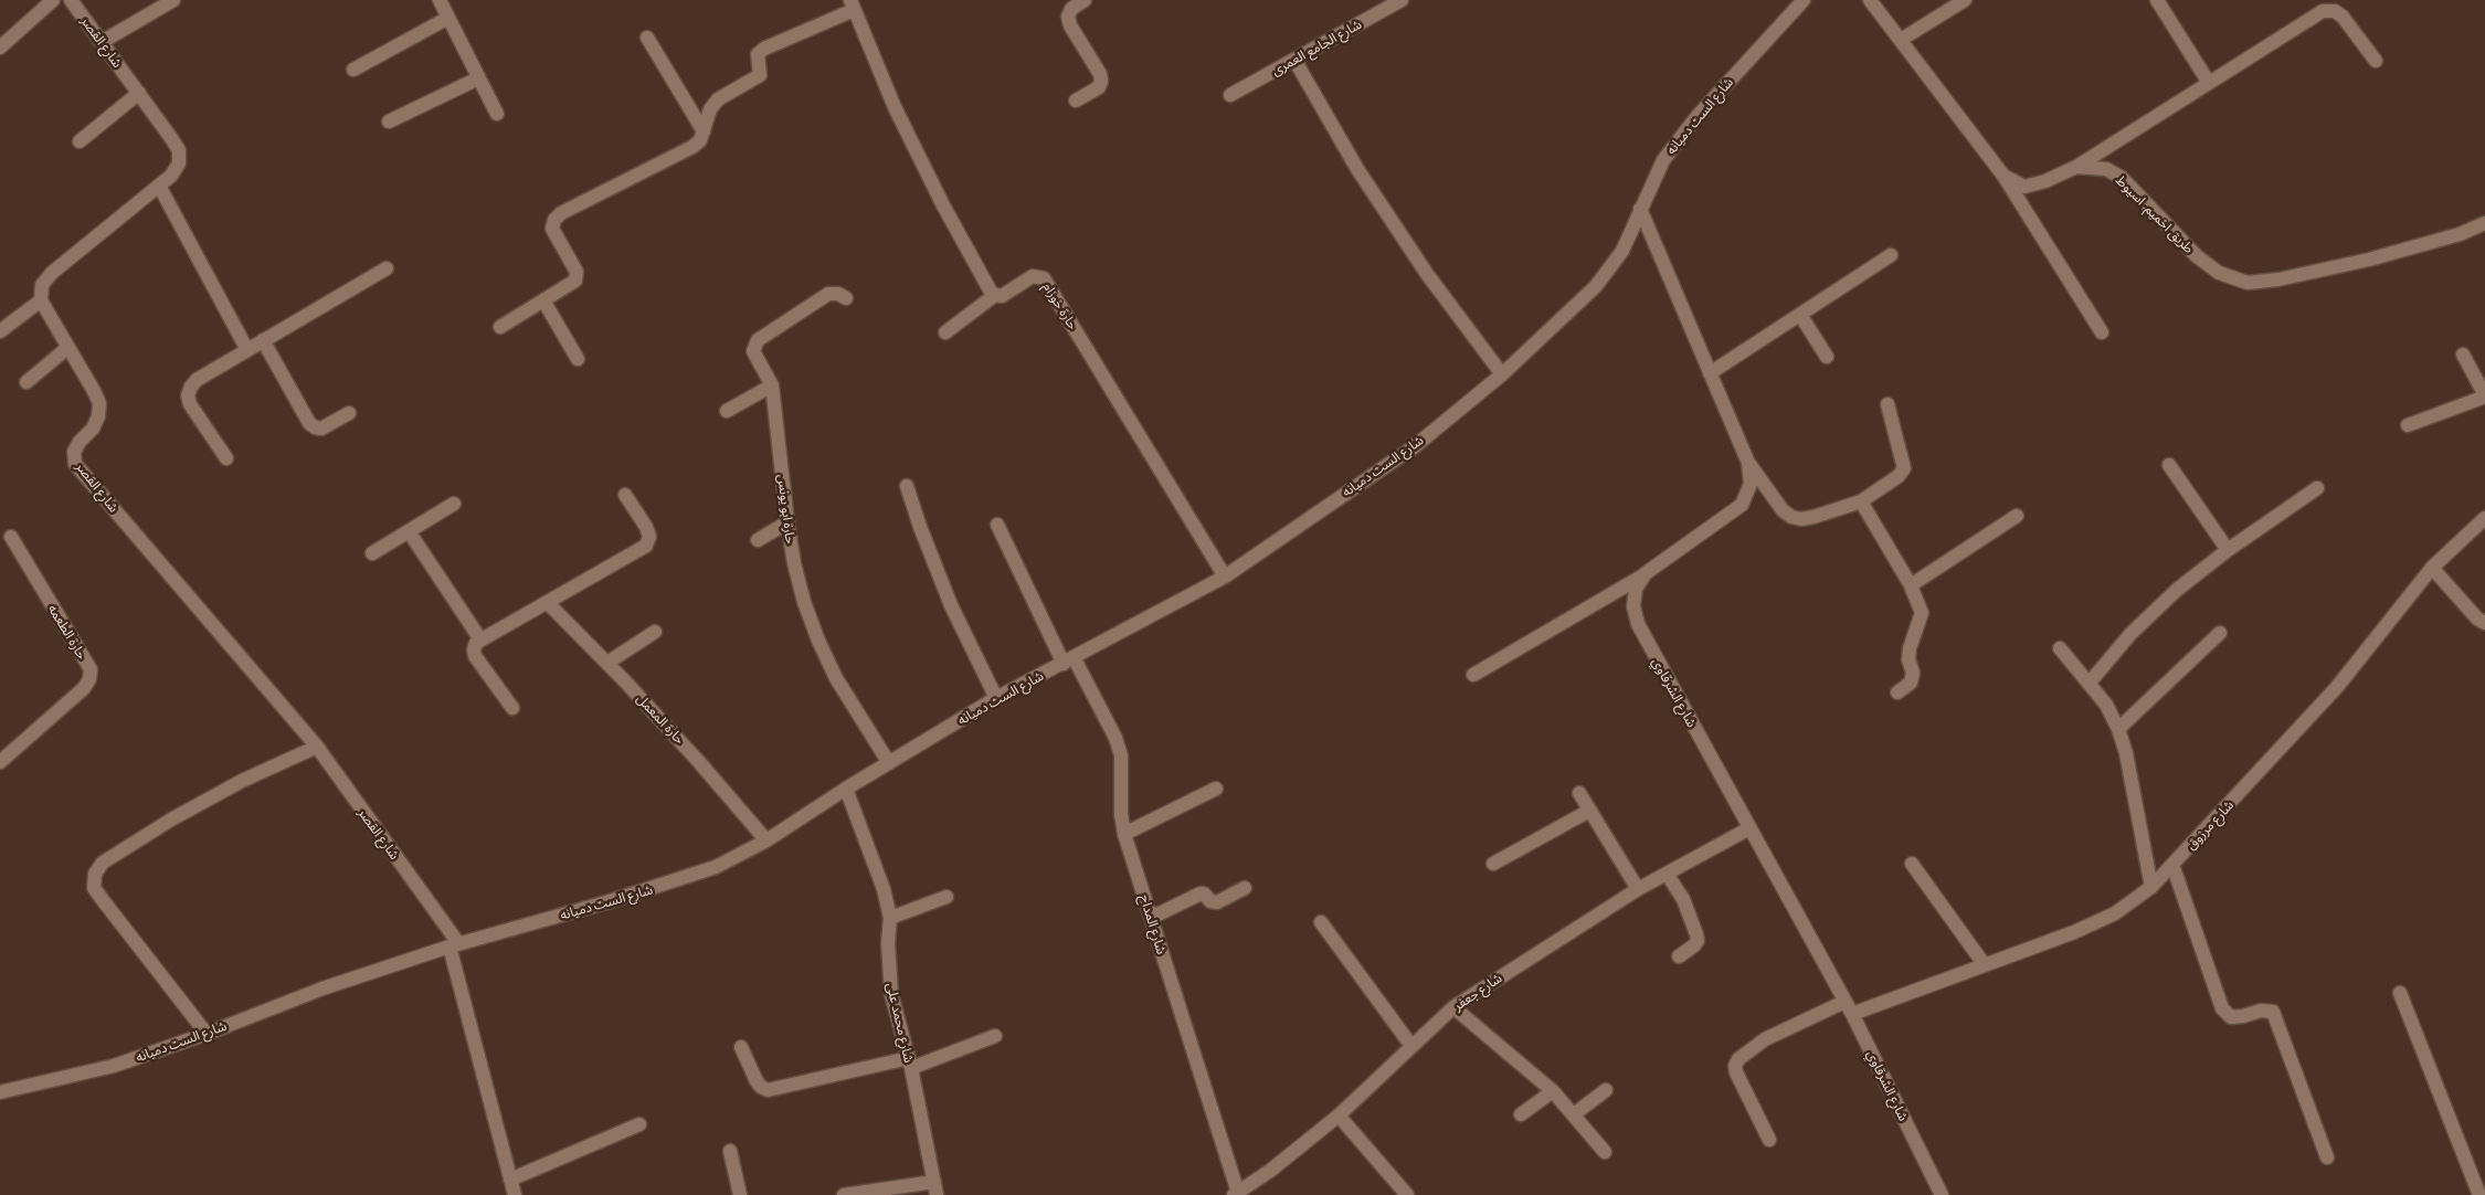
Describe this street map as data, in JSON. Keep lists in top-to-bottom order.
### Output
{
  "streets": {
    "street": [
      "شارع القصر",
      "شارع الجامع العمرى",
      "شارع الست دميانه",
      "طريق اخميم, اسيوط",
      "حارة خوزام",
      "حارة ابو يونس",
      "حارة الطعمه",
      "شارع الشرقاوي",
      "حارة المعمل",
      "شارع مرزوق",
      "شارع المداح",
      "شارع جعفر",
      "شارع محمد على"
    ]
  },
  "crossings": [
    ["شارع القصر", "شارع الست دميانه"],
    ["شارع الست دميانه", "حارة خوزام"],
    ["شارع الست دميانه", "حارة ابو يونس"],
    ["شارع الست دميانه", "حارة المعمل"],
    ["شارع الست دميانه", "شارع المداح"],
    ["شارع الست دميانه", "شارع محمد على"],
    ["شارع الشرقاوي", "شارع مرزوق"],
    ["شارع الشرقاوي", "شارع جعفر"],
    ["شارع المداح", "شارع جعفر"]
  ]
}
